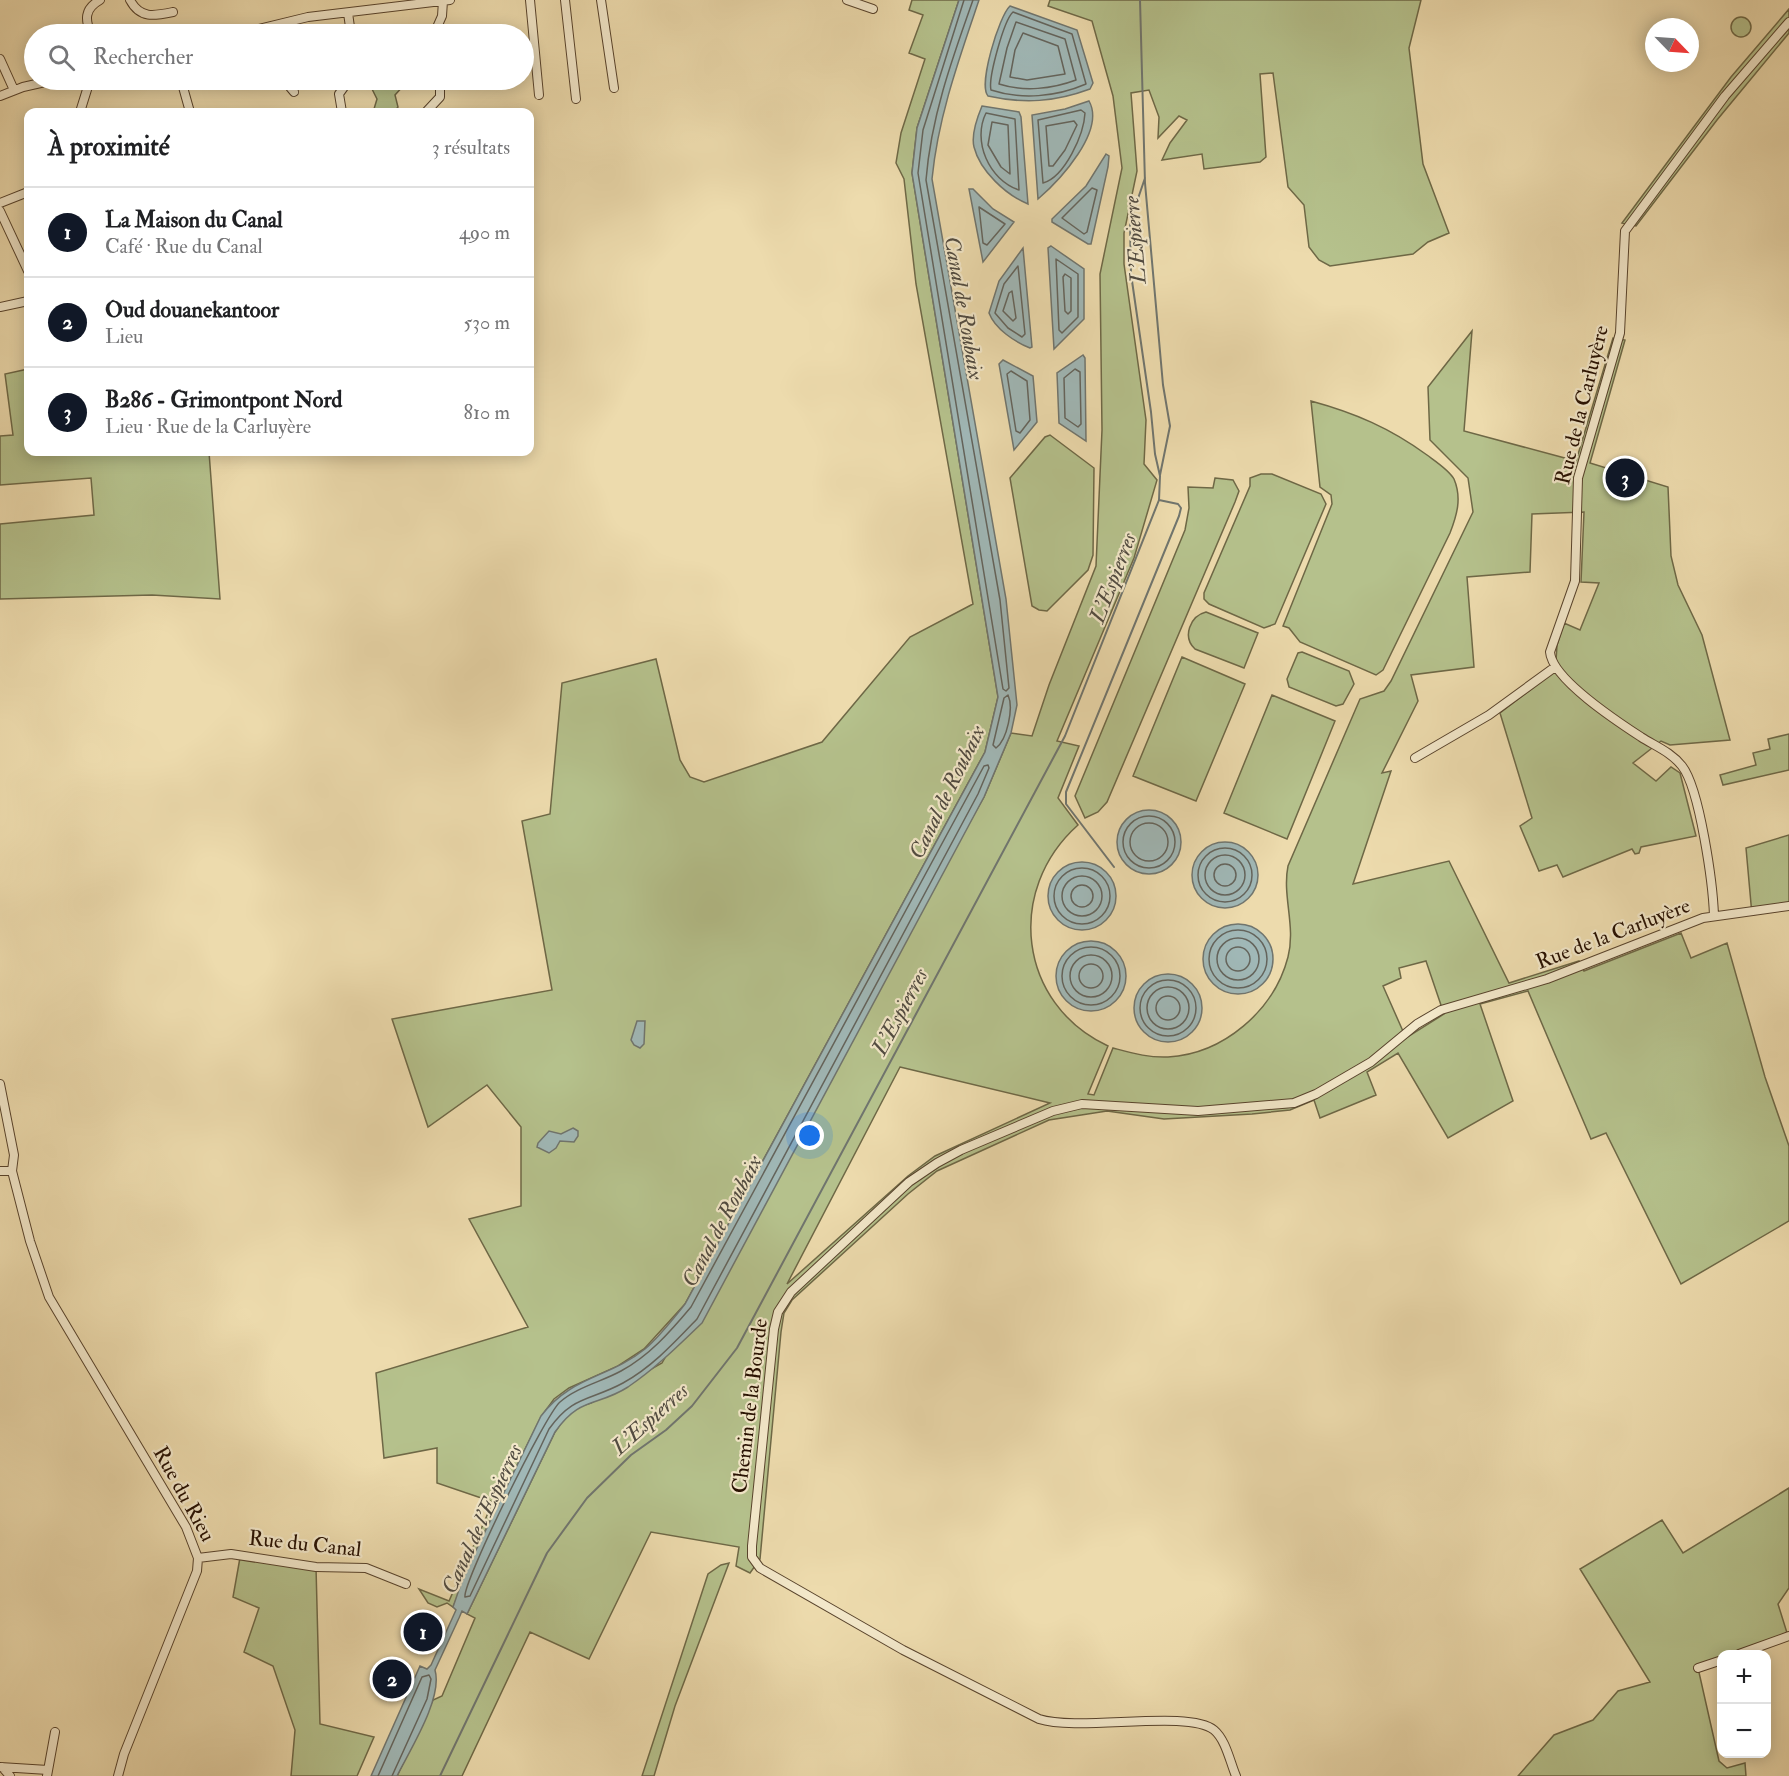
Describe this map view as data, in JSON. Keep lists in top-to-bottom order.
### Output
{
  "streets": {
    "street": [
      "Rue de la Carluyère",
      "Chemin de la Bourde",
      "Rue du Rieu",
      "Rue du Canal"
    ]
  },
  "crossings": [
    ["Rue de la Carluyère", "Chemin de la Bourde"],
    ["Rue du Rieu", "Rue du Canal"]
  ],
  "water": [
    "L'Espierre",
    "Canal de Roubaix",
    "L'Espierres",
    "Canal de l'Espierres"
  ],
  "north": "bottom right",
  "page": {
    "search": "Rechercher",
    "heading": ["À proximité", "3 résultats"],
    "list": [
      {
        "mark": "1",
        "name": "La Maison du Canal",
        "note": "Café · Rue du Canal",
        "value": "490 m"
      },
      {
        "mark": "2",
        "name": "Oud douanekantoor",
        "note": "Lieu",
        "value": "530 m"
      },
      {
        "mark": "3",
        "name": "B286 - Grimontpont Nord",
        "note": "Lieu · Rue de la Carluyère",
        "value": "810 m"
      }
    ],
    "pins": ["3", "1", "2"],
    "map_buttons": ["+", "−"]
  }
}
